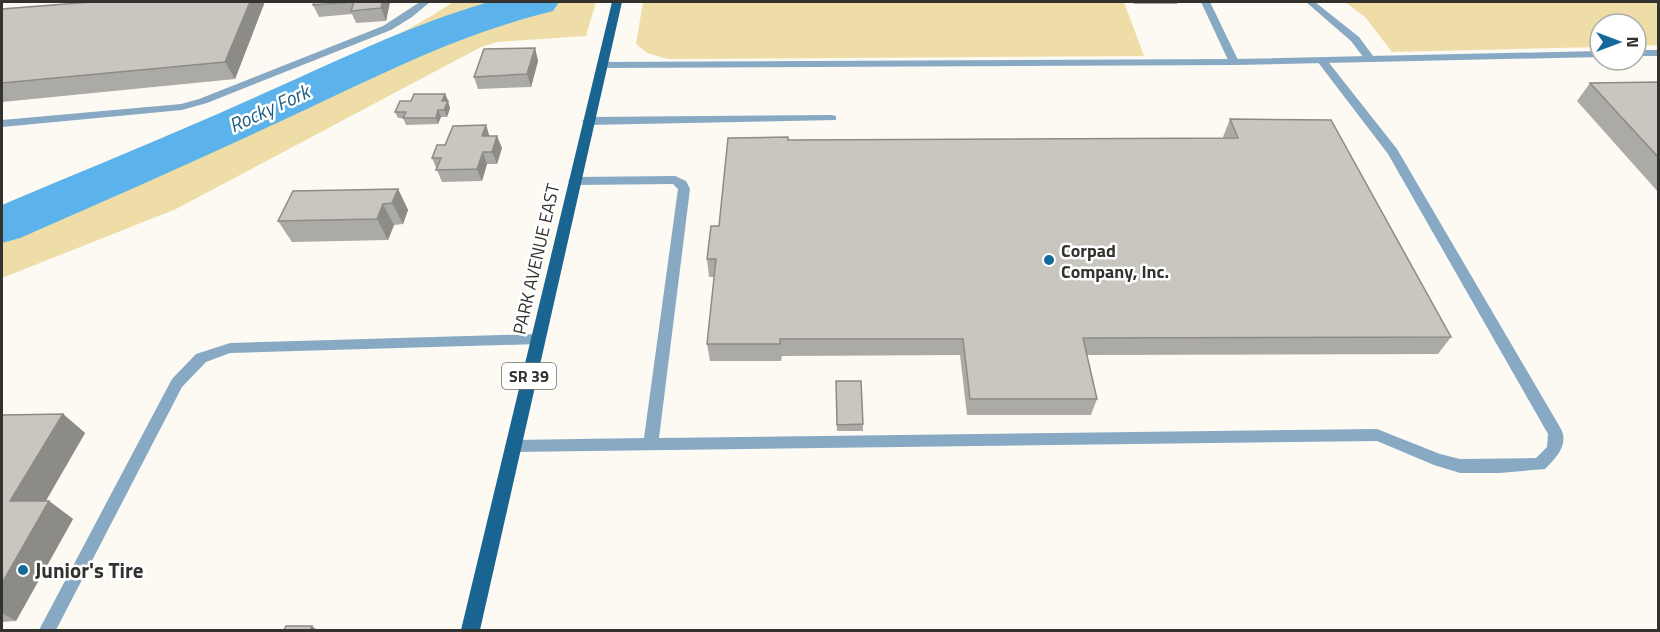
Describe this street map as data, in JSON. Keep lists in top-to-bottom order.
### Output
{
  "streets": {
    "main road": ["PARK AVENUE EAST", "SR 39"]
  },
  "water": ["Rocky Fork"],
  "places": ["Corpad Company, Inc.", "Junior's Tire"],
  "north": "right"
}
